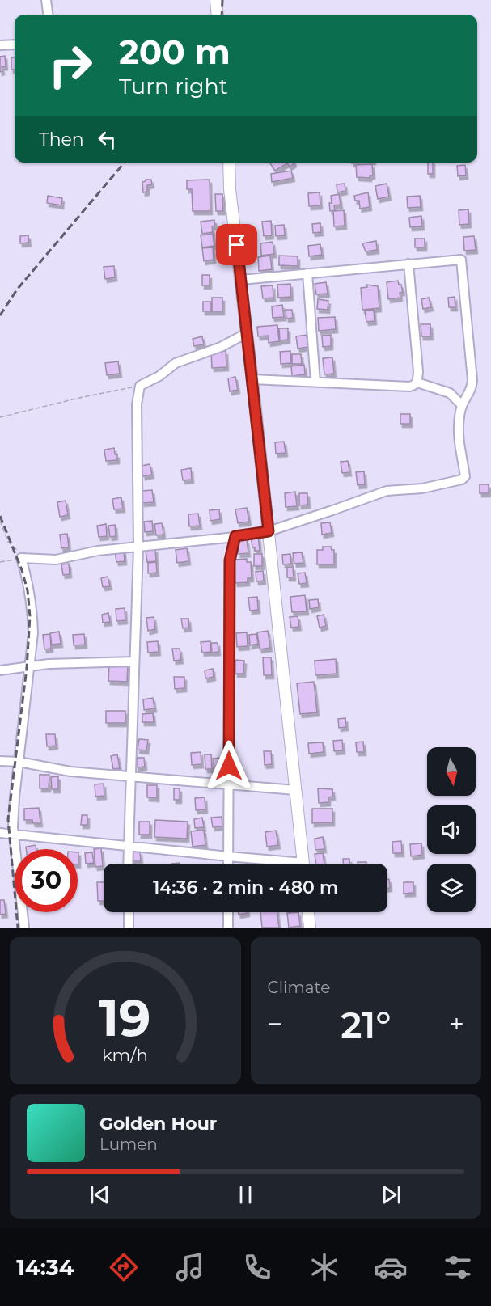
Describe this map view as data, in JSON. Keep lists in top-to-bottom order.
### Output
{
  "north": "bottom",
  "page": {
    "turn": ["200 m", "Turn right"],
    "then": "Then",
    "limit": "30",
    "trip": "14:36 · 2 min · 480 m",
    "tile": "Climate",
    "heat": ["−", "21°", "+"],
    "song": ["Golden Hour", "Lumen"],
    "tabs": "14:34",
    "gauge": ["19", "km/h"]
  }
}
